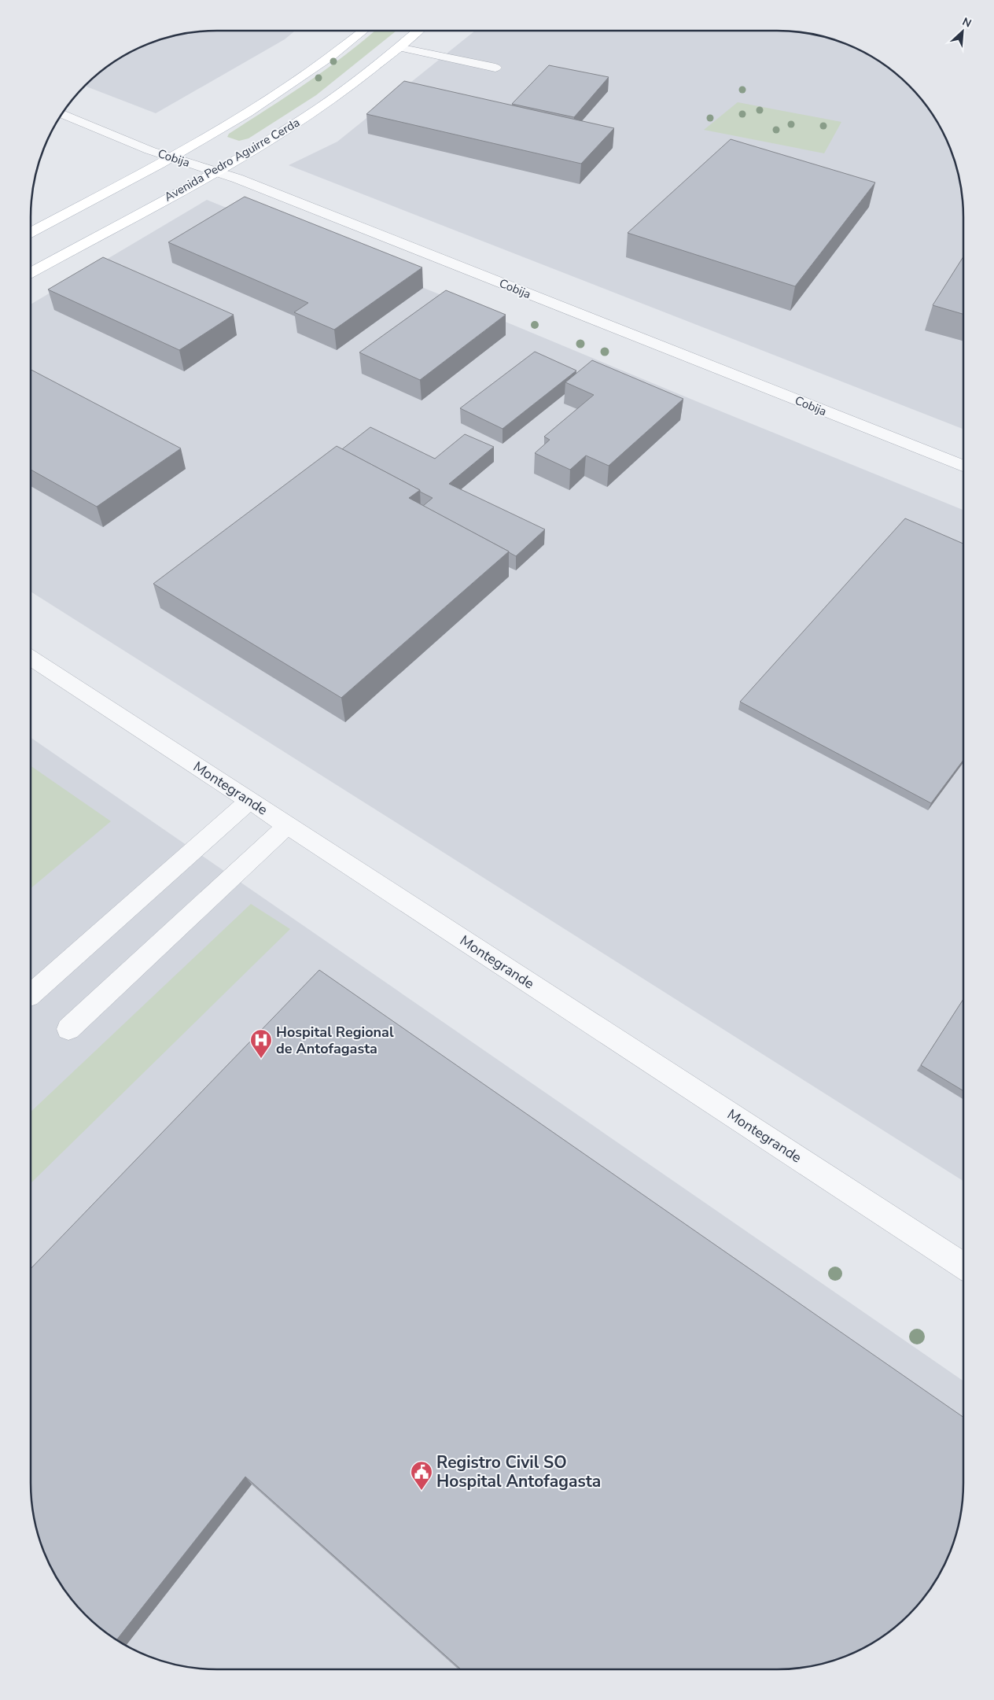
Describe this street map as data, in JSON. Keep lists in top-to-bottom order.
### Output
{
  "streets": {
    "main road": ["Avenida Pedro Aguirre Cerda"],
    "street": ["Cobija", "Montegrande"]
  },
  "crossings": [
    ["Cobija", "Avenida Pedro Aguirre Cerda"]
  ],
  "places": {
    "hospital": ["Hospital Regional de Antofagasta"],
    "public building": ["Registro Civil SO Hospital Antofagasta"]
  },
  "north": "top right"
}
